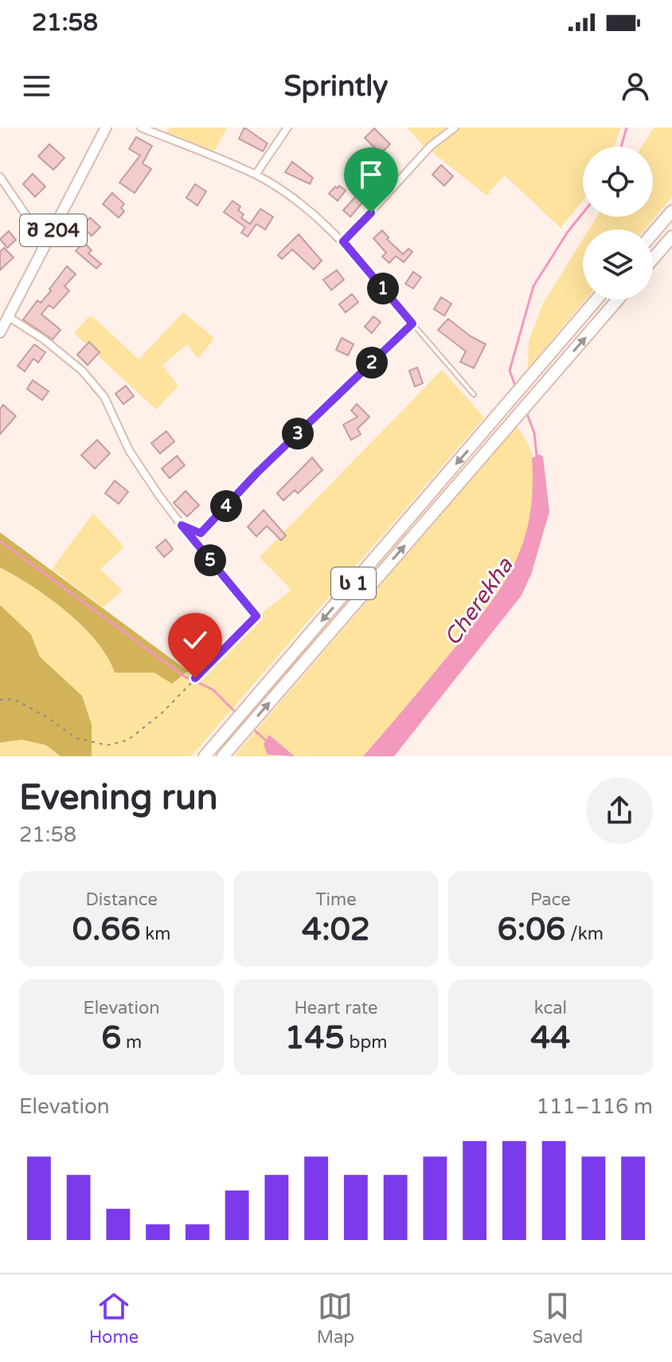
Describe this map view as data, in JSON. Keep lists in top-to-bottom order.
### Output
{
  "streets": {
    "highway": ["ს 1"],
    "main road": ["შ 204"]
  },
  "water": ["Cherekha"],
  "page": {
    "status": "21:58",
    "header": "Sprintly",
    "pins": [
      "1",
      "2",
      "3",
      "4",
      "5"
    ],
    "heading": ["Evening run", "21:58"],
    "stats": [
      ["Distance", "0.66 km"],
      ["Time", "4:02"],
      ["Pace", "6:06 /km"],
      ["Elevation", "6 m"],
      ["Heart rate", "145 bpm"],
      ["kcal", "44"]
    ],
    "chart": ["Elevation", "111–116 m"],
    "tabs": ["Home", "Map", "Saved"]
  }
}
